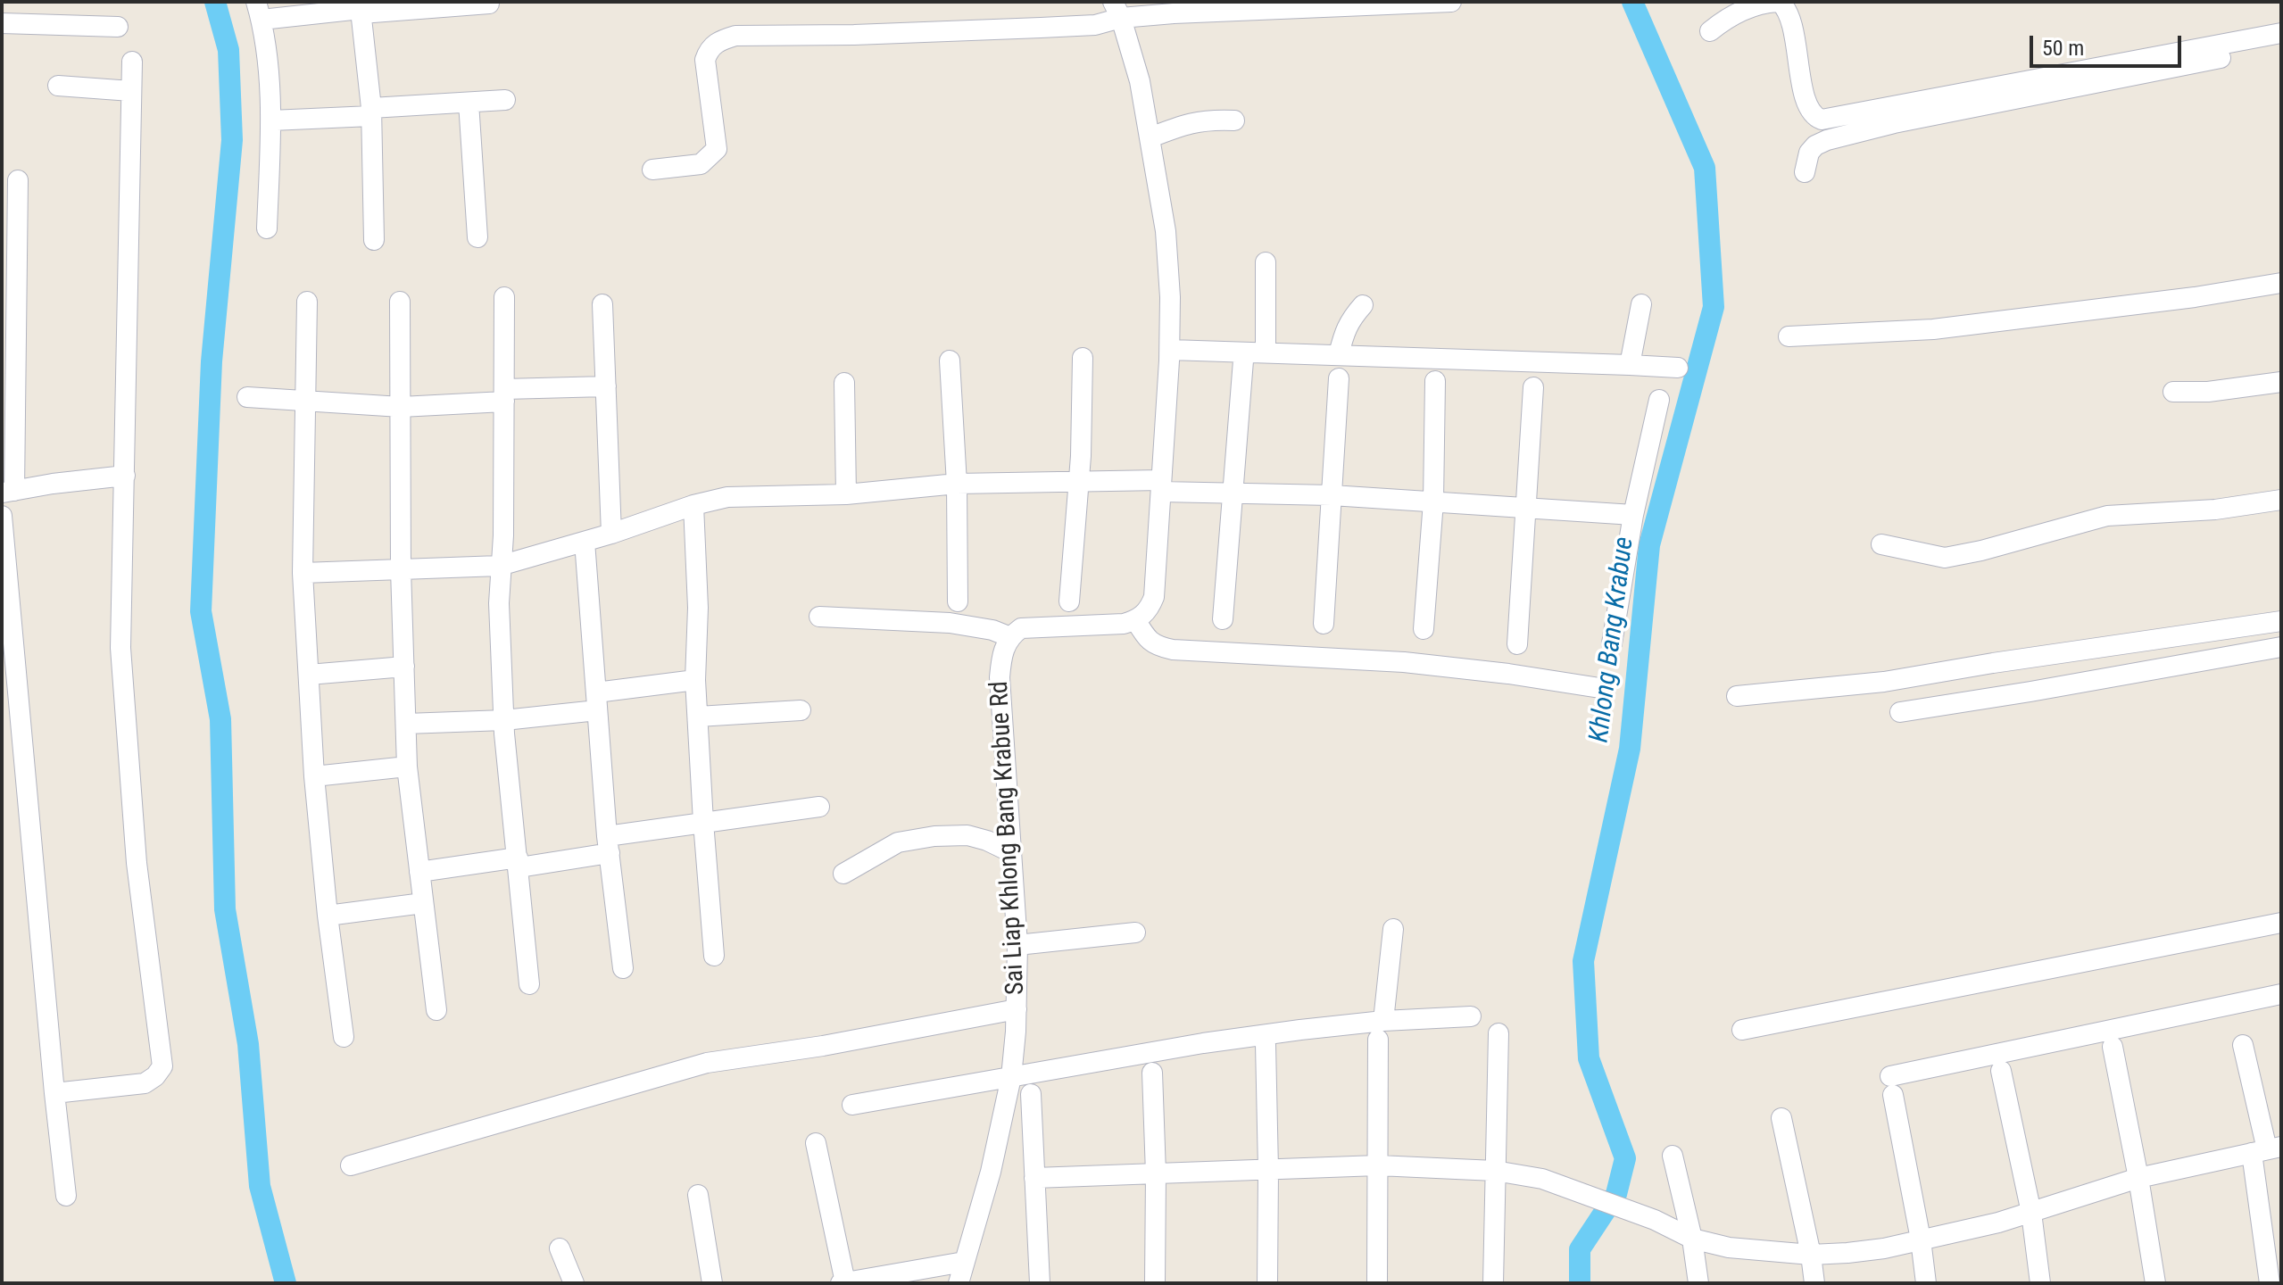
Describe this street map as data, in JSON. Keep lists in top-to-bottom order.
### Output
{
  "streets": {
    "street": ["Sai Liap Khlong Bang Krabue Rd"]
  },
  "water": ["Khlong Bang Krabue"],
  "scale_bar": "50 m"
}
